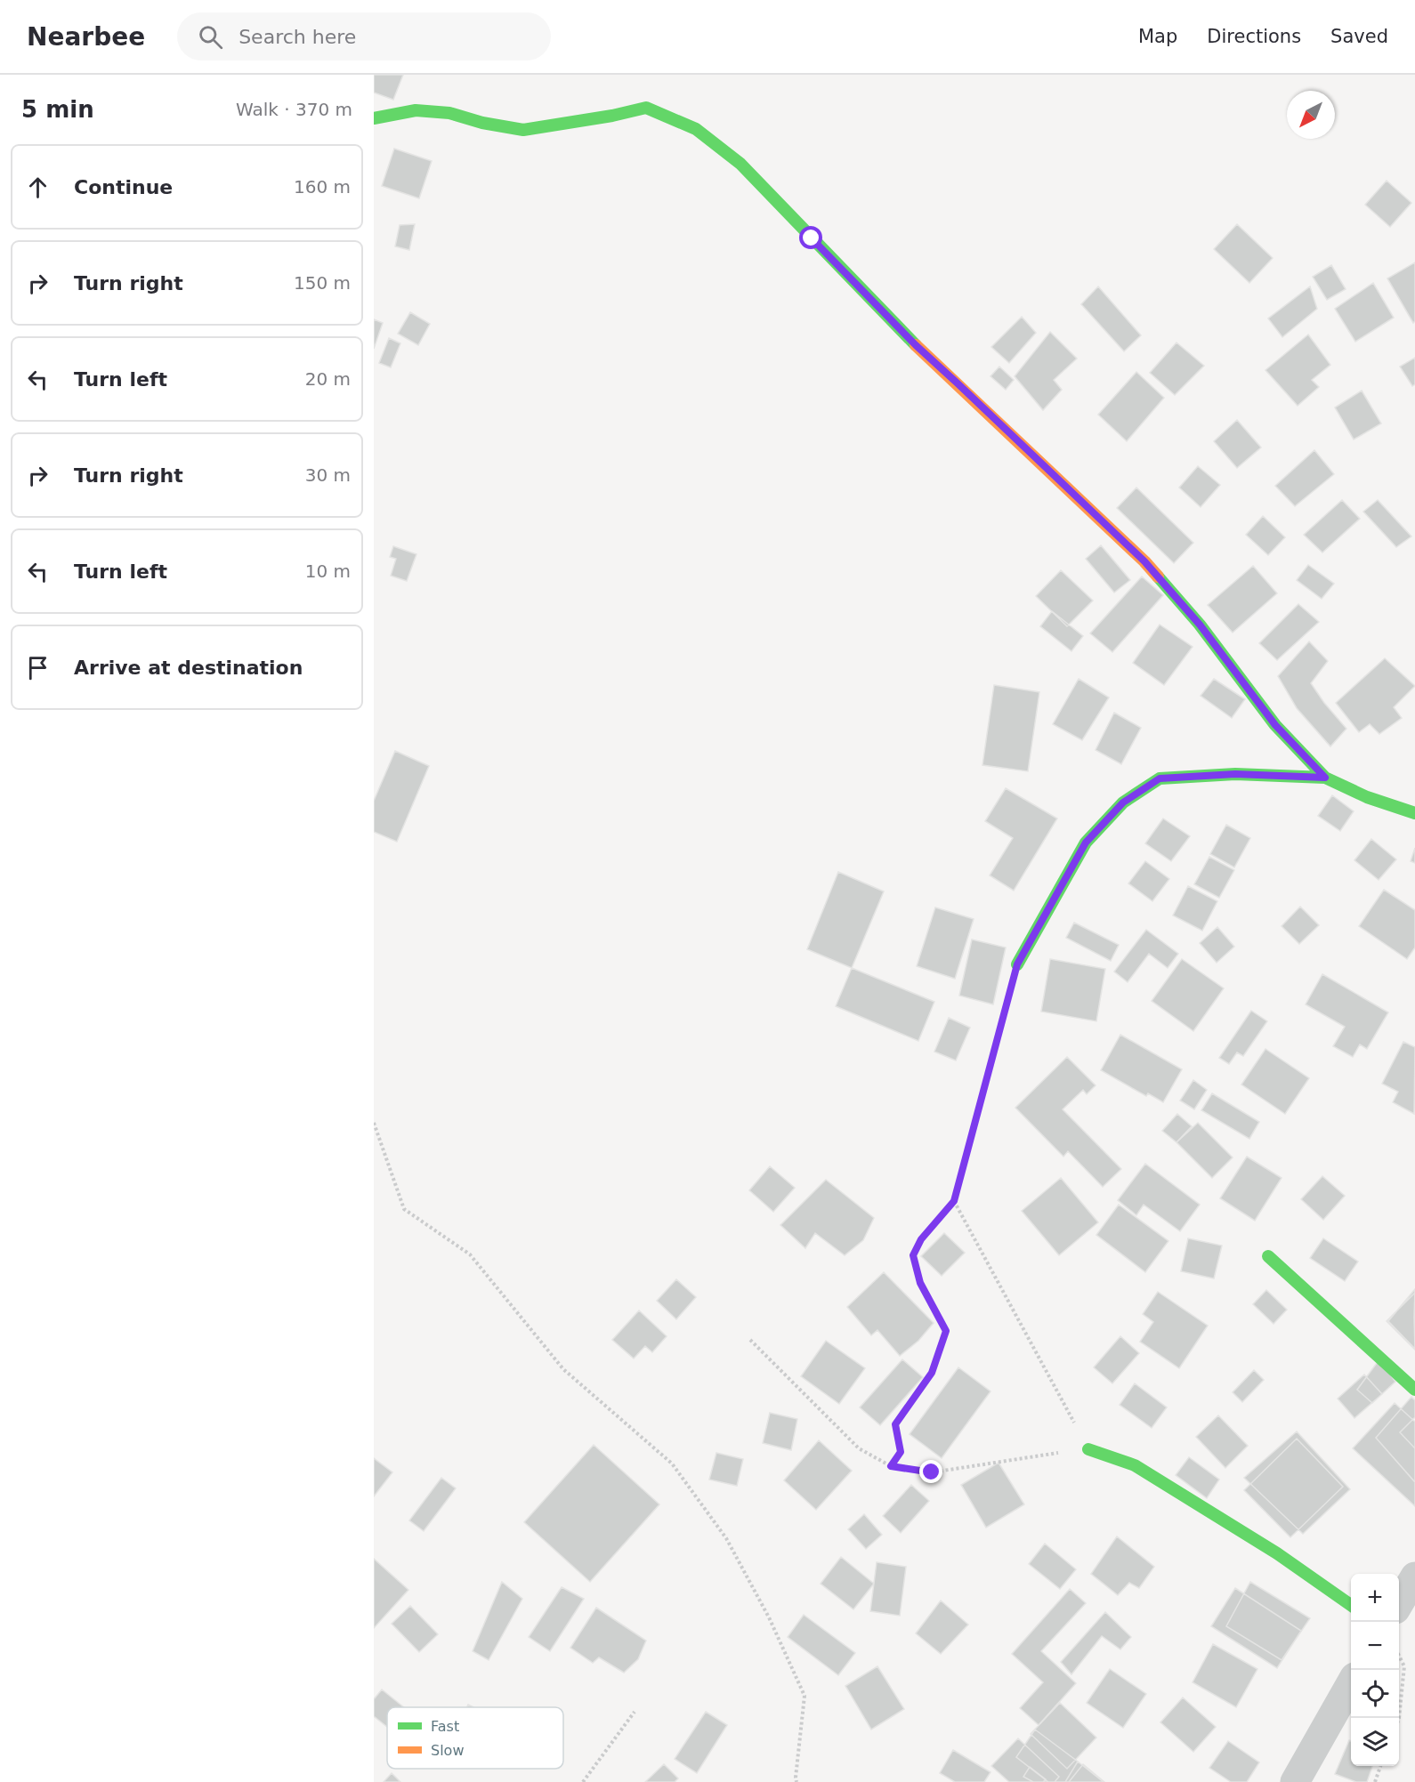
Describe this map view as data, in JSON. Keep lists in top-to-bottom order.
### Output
{
  "legend": ["Fast", "Slow"],
  "north": "bottom left",
  "page": {
    "header": "Nearbee",
    "search": "Search here",
    "nav": ["Map", "Directions", "Saved"],
    "heading": ["5 min", "Walk · 370 m"],
    "list": [
      ["Continue", "160 m"],
      ["Turn right", "150 m"],
      ["Turn left", "20 m"],
      ["Turn right", "30 m"],
      ["Turn left", "10 m"],
      "Arrive at destination"
    ],
    "map_buttons": ["+", "−"]
  }
}
